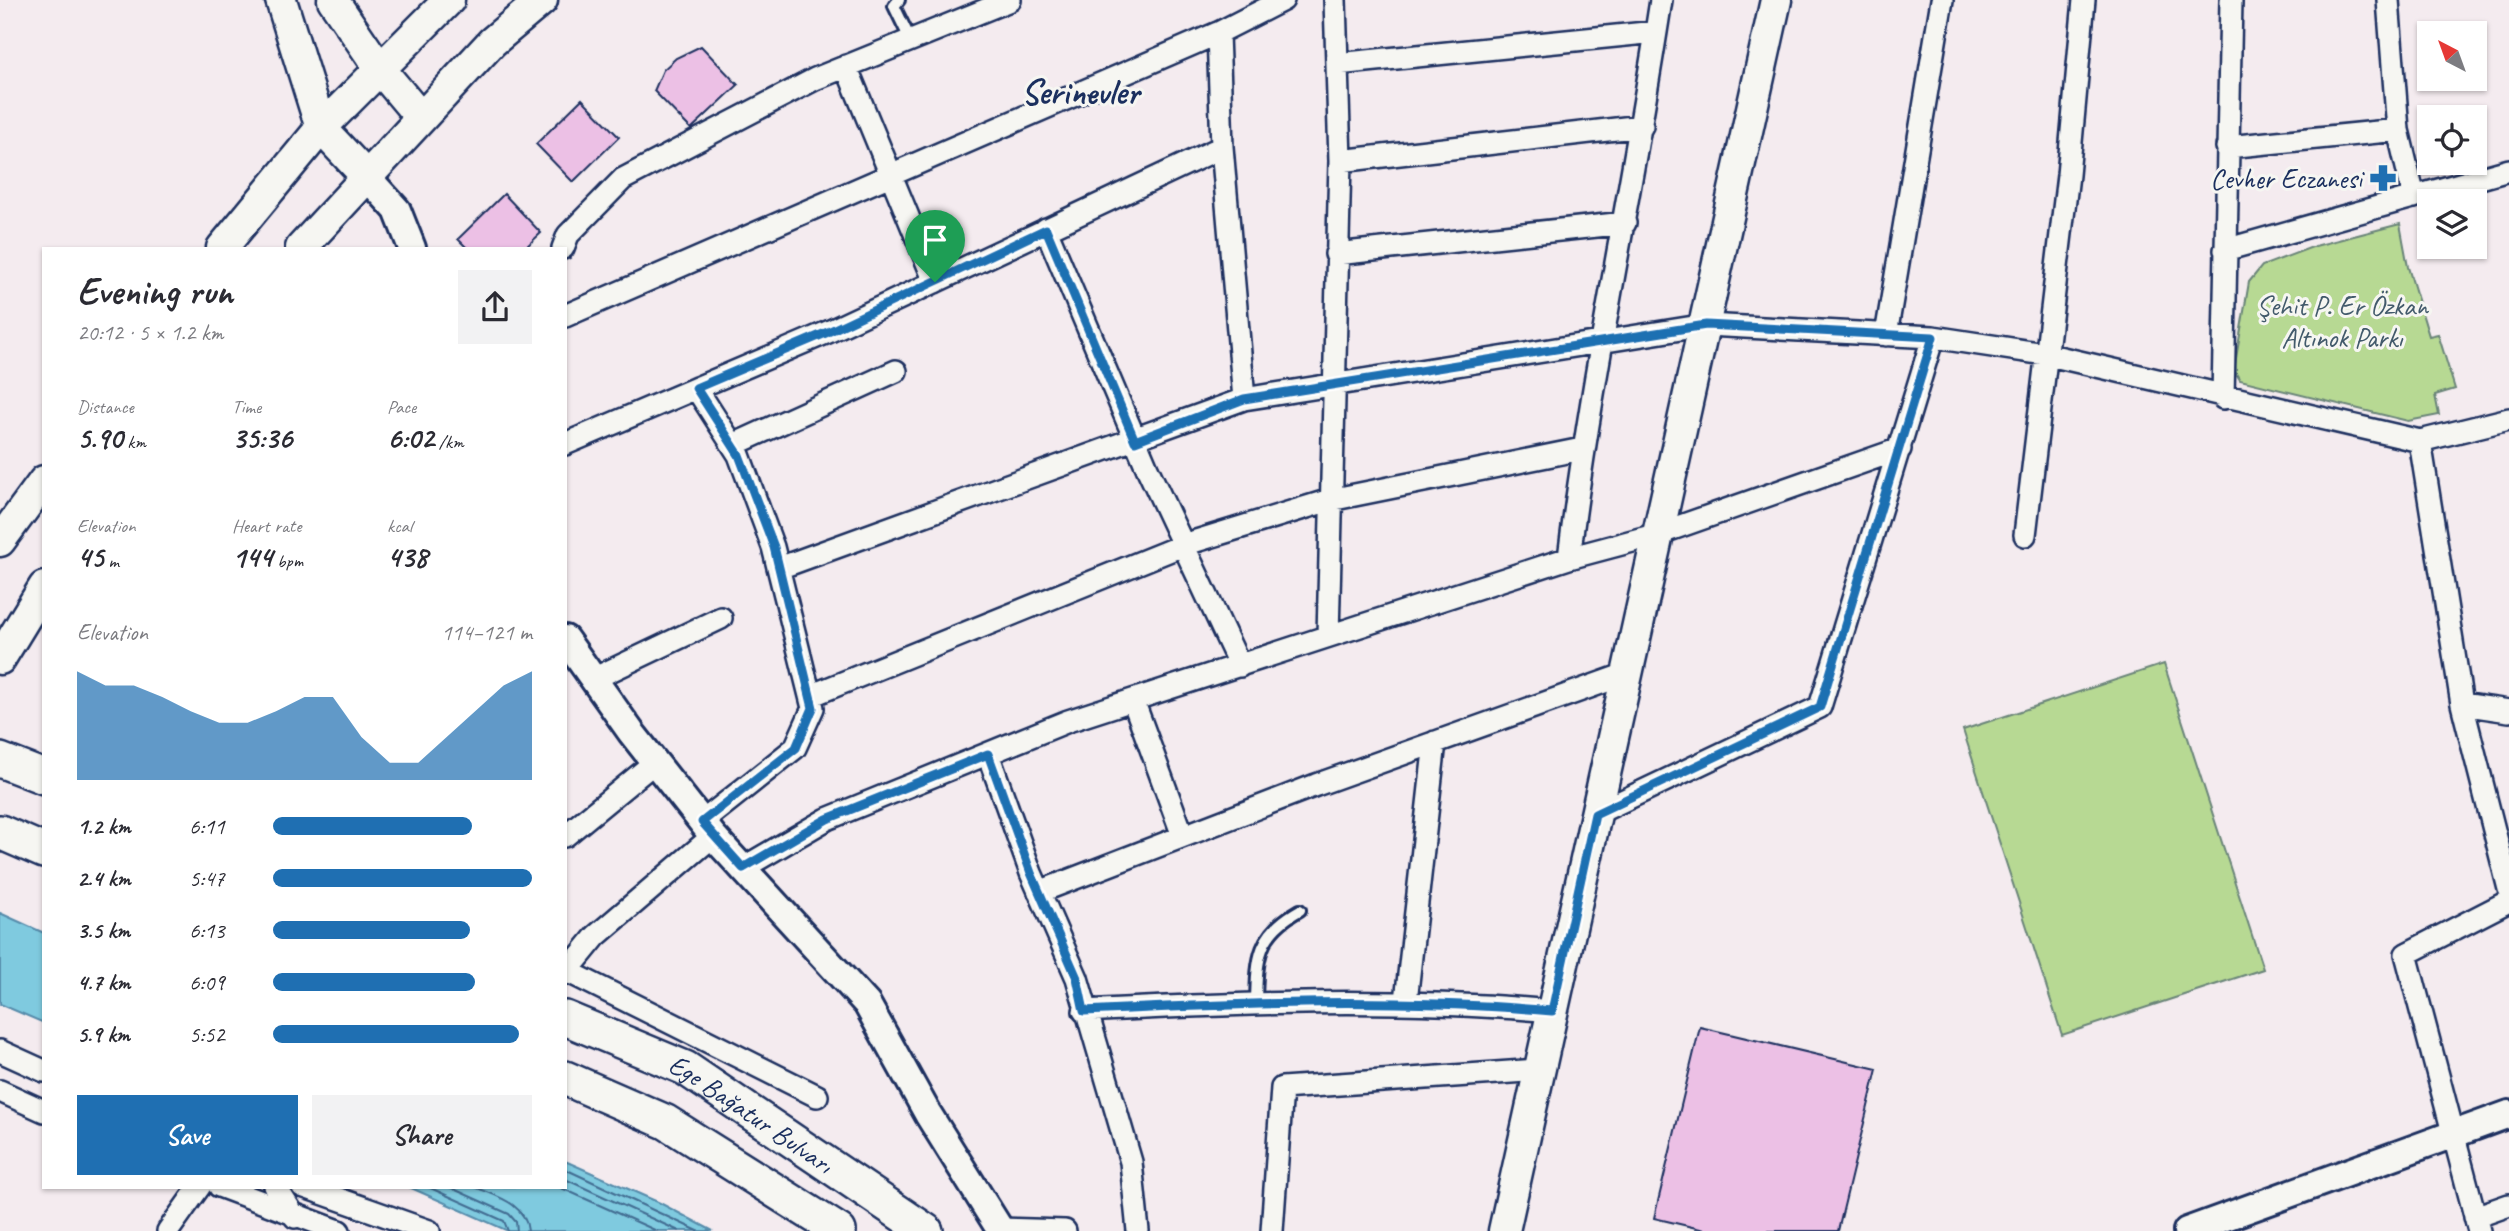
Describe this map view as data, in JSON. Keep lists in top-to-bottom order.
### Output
{
  "streets": {
    "main road": ["Ege Bağatur Bulvarı"]
  },
  "districts": ["Serinevler"],
  "parks": ["Şehit P. Er Özkan Altınok Parkı"],
  "places": {
    "pharmacy": ["Cevher Eczanesi"]
  },
  "north": "top left",
  "page": {
    "heading": ["Evening run", "20:12 · 5 × 1.2 km"],
    "stats": [
      ["Distance", "5.90 km"],
      ["Time", "35:36"],
      ["Pace", "6:02 /km"],
      ["Elevation", "45 m"],
      ["Heart rate", "144 bpm"],
      ["kcal", "438"]
    ],
    "chart": ["Elevation", "114–121 m"],
    "list": [
      {
        "name": "1.2 km",
        "note": "6:11"
      },
      {
        "name": "2.4 km",
        "note": "5:47"
      },
      {
        "name": "3.5 km",
        "note": "6:13"
      },
      {
        "name": "4.7 km",
        "note": "6:09"
      },
      {
        "name": "5.9 km",
        "note": "5:52"
      }
    ],
    "buttons": ["Save", "Share"]
  }
}
